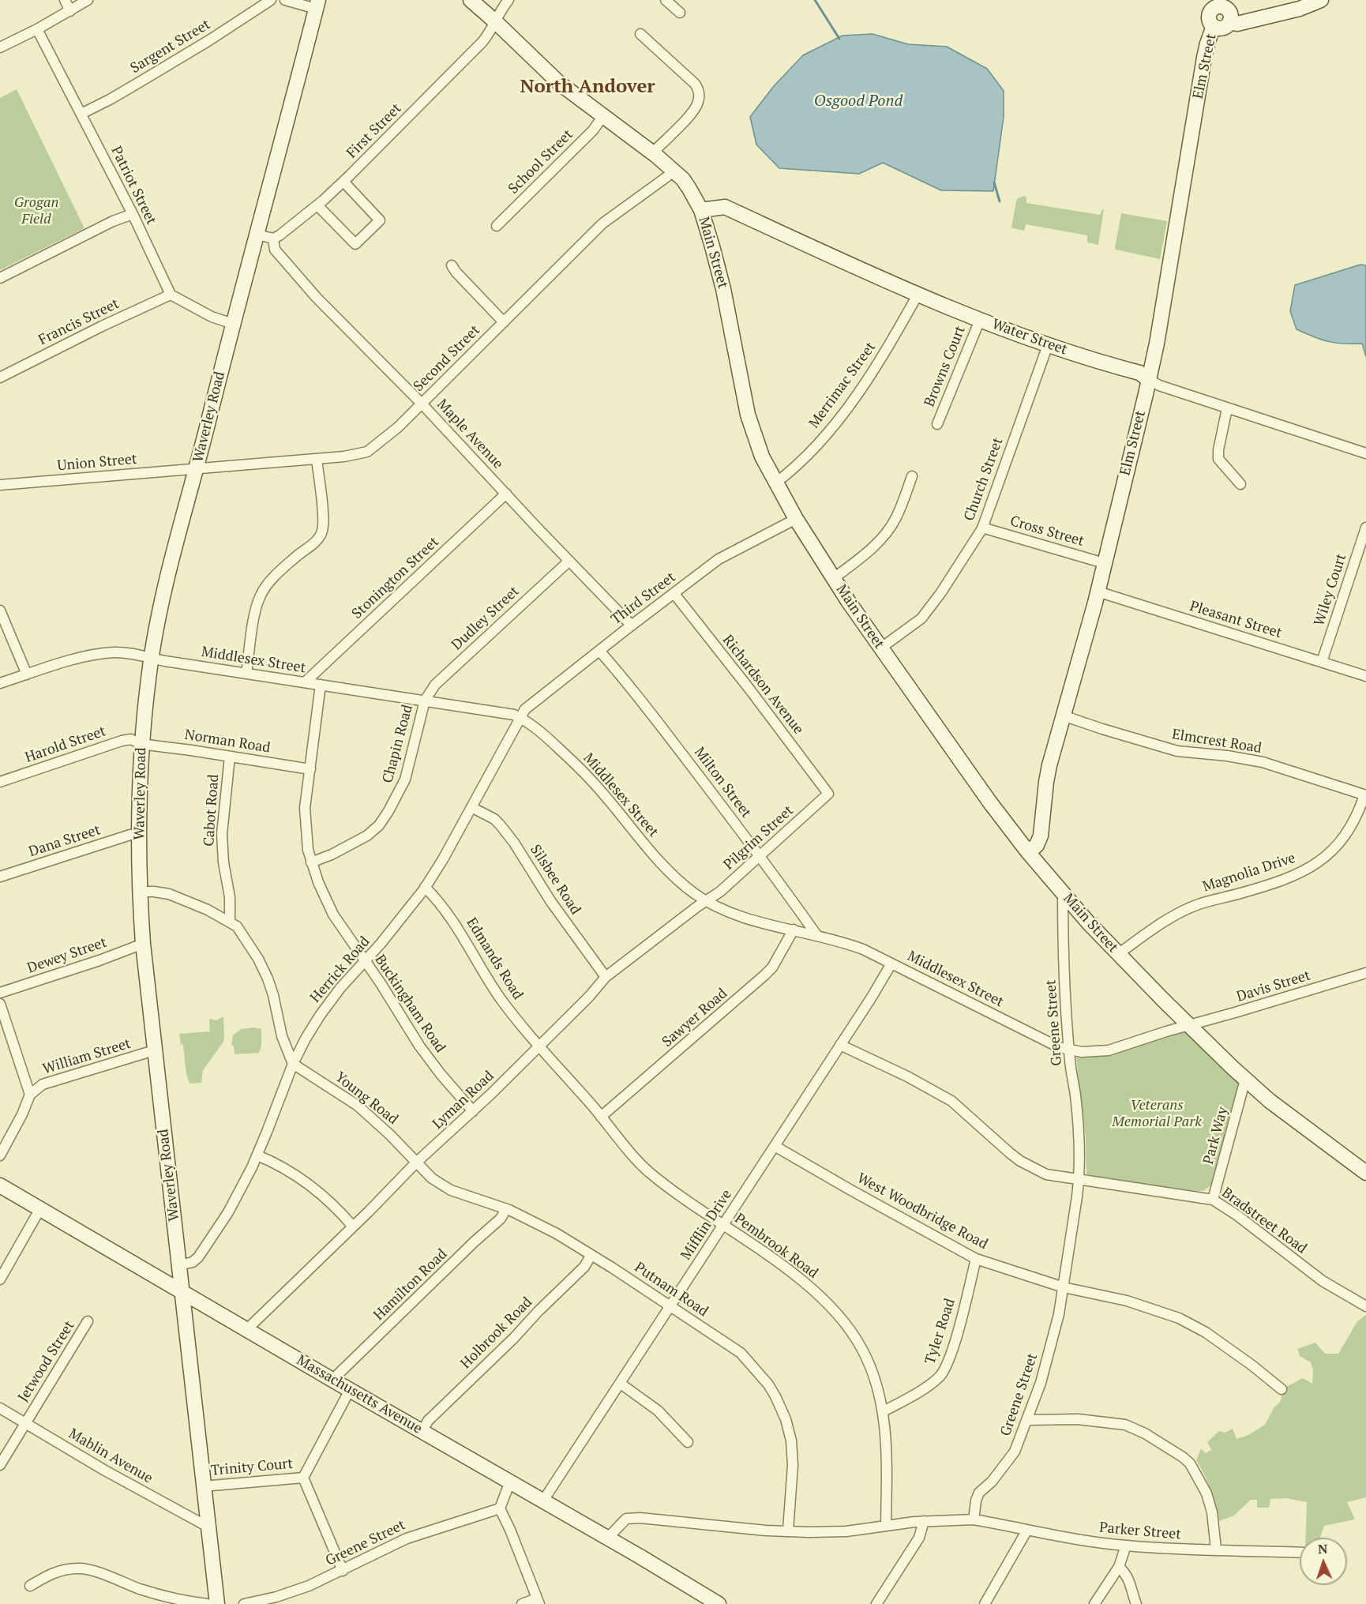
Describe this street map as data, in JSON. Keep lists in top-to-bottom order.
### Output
{
  "streets": {
    "street": [
      "Sargent Street",
      "Elm Street",
      "First Street",
      "School Street",
      "Patriot Street",
      "Main Street",
      "Francis Street",
      "Water Street",
      "Second Street",
      "Browns Court",
      "Merrimac Street",
      "Waverley Road",
      "Maple Avenue",
      "Union Street",
      "Church Street",
      "Cross Street",
      "Stonington Street",
      "Wiley Court",
      "Third Street",
      "Dudley Street",
      "Pleasant Street",
      "Middlesex Street",
      "Richardson Avenue",
      "Norman Road",
      "Elmcrest Road",
      "Chapin Road",
      "Harold Street",
      "Milton Street",
      "Cabot Road",
      "Pilgrim Street",
      "Dana Street",
      "Magnolia Drive",
      "Silsbee Road",
      "Dewey Street",
      "Edmands Road",
      "Herrick Road",
      "Davis Street",
      "Buckingham Road",
      "Sawyer Road",
      "Greene Street",
      "William Street",
      "Young Road",
      "Lyman Road",
      "Park Way",
      "West Woodbridge Road",
      "Bradstreet Road",
      "Mifflin Drive",
      "Pembrook Road",
      "Hamilton Road",
      "Putnam Road",
      "Tyler Road",
      "Holbrook Road",
      "Jetwood Street",
      "Massachusetts Avenue",
      "Mablin Avenue",
      "Trinity Court",
      "Parker Street"
    ]
  },
  "crossings": [
    ["Sargent Street", "Patriot Street"],
    ["Elm Street", "Main Street"],
    ["Elm Street", "Water Street"],
    ["Elm Street", "Cross Street"],
    ["Elm Street", "Pleasant Street"],
    ["Elm Street", "Elmcrest Road"],
    ["First Street", "Main Street"],
    ["First Street", "Maple Avenue"],
    ["School Street", "Main Street"],
    ["Patriot Street", "Francis Street"],
    ["Main Street", "Water Street"],
    ["Main Street", "Second Street"],
    ["Main Street", "Merrimac Street"],
    ["Main Street", "Church Street"],
    ["Main Street", "Third Street"],
    ["Main Street", "Middlesex Street"],
    ["Main Street", "Magnolia Drive"],
    ["Main Street", "Davis Street"],
    ["Main Street", "Greene Street"],
    ["Main Street", "Park Way"],
    ["Water Street", "Browns Court"],
    ["Water Street", "Merrimac Street"],
    ["Water Street", "Church Street"],
    ["Second Street", "Waverley Road"],
    ["Second Street", "Maple Avenue"],
    ["Second Street", "Union Street"],
    ["Waverley Road", "Union Street"],
    ["Waverley Road", "Middlesex Street"],
    ["Waverley Road", "Norman Road"],
    ["Waverley Road", "Harold Street"],
    ["Waverley Road", "Dana Street"],
    ["Waverley Road", "Dewey Street"],
    ["Waverley Road", "Herrick Road"],
    ["Waverley Road", "William Street"],
    ["Waverley Road", "Massachusetts Avenue"],
    ["Waverley Road", "Mablin Avenue"],
    ["Waverley Road", "Trinity Court"],
    ["Maple Avenue", "Stonington Street"],
    ["Maple Avenue", "Third Street"],
    ["Maple Avenue", "Dudley Street"],
    ["Church Street", "Cross Street"],
    ["Stonington Street", "Middlesex Street"],
    ["Wiley Court", "Pleasant Street"],
    ["Third Street", "Middlesex Street"],
    ["Third Street", "Richardson Avenue"],
    ["Third Street", "Milton Street"],
    ["Third Street", "Herrick Road"],
    ["Dudley Street", "Middlesex Street"],
    ["Dudley Street", "Chapin Road"],
    ["Middlesex Street", "Chapin Road"],
    ["Middlesex Street", "Milton Street"],
    ["Middlesex Street", "Pilgrim Street"],
    ["Middlesex Street", "Herrick Road"],
    ["Middlesex Street", "Davis Street"],
    ["Middlesex Street", "Buckingham Road"],
    ["Middlesex Street", "Sawyer Road"],
    ["Middlesex Street", "Greene Street"],
    ["Middlesex Street", "Lyman Road"],
    ["Middlesex Street", "Mifflin Drive"],
    ["Richardson Avenue", "Pilgrim Street"],
    ["Norman Road", "Harold Street"],
    ["Norman Road", "Cabot Road"],
    ["Norman Road", "Buckingham Road"],
    ["Elmcrest Road", "Magnolia Drive"],
    ["Chapin Road", "Buckingham Road"],
    ["Milton Street", "Pilgrim Street"],
    ["Pilgrim Street", "Lyman Road"],
    ["Silsbee Road", "Herrick Road"],
    ["Silsbee Road", "Lyman Road"],
    ["Edmands Road", "Herrick Road"],
    ["Edmands Road", "Lyman Road"],
    ["Edmands Road", "Pembrook Road"],
    ["Herrick Road", "Buckingham Road"],
    ["Herrick Road", "Young Road"],
    ["Buckingham Road", "Lyman Road"],
    ["Sawyer Road", "Pembrook Road"],
    ["Greene Street", "West Woodbridge Road"],
    ["Greene Street", "Bradstreet Road"],
    ["Greene Street", "Trinity Court"],
    ["Greene Street", "Parker Street"],
    ["Young Road", "Lyman Road"],
    ["Young Road", "Putnam Road"],
    ["Lyman Road", "Pembrook Road"],
    ["Lyman Road", "Putnam Road"],
    ["Lyman Road", "Massachusetts Avenue"],
    ["Park Way", "Bradstreet Road"],
    ["West Woodbridge Road", "Mifflin Drive"],
    ["West Woodbridge Road", "Tyler Road"],
    ["Bradstreet Road", "Mifflin Drive"],
    ["Mifflin Drive", "Pembrook Road"],
    ["Mifflin Drive", "Putnam Road"],
    ["Mifflin Drive", "Massachusetts Avenue"],
    ["Pembrook Road", "Tyler Road"],
    ["Hamilton Road", "Putnam Road"],
    ["Hamilton Road", "Massachusetts Avenue"],
    ["Putnam Road", "Holbrook Road"],
    ["Holbrook Road", "Massachusetts Avenue"],
    ["Jetwood Street", "Mablin Avenue"],
    ["Massachusetts Avenue", "Trinity Court"]
  ],
  "districts": ["North Andover"],
  "water": ["Osgood Pond"],
  "parks": ["Grogan Field", "Veterans Memorial Park"],
  "north": "top"
}
